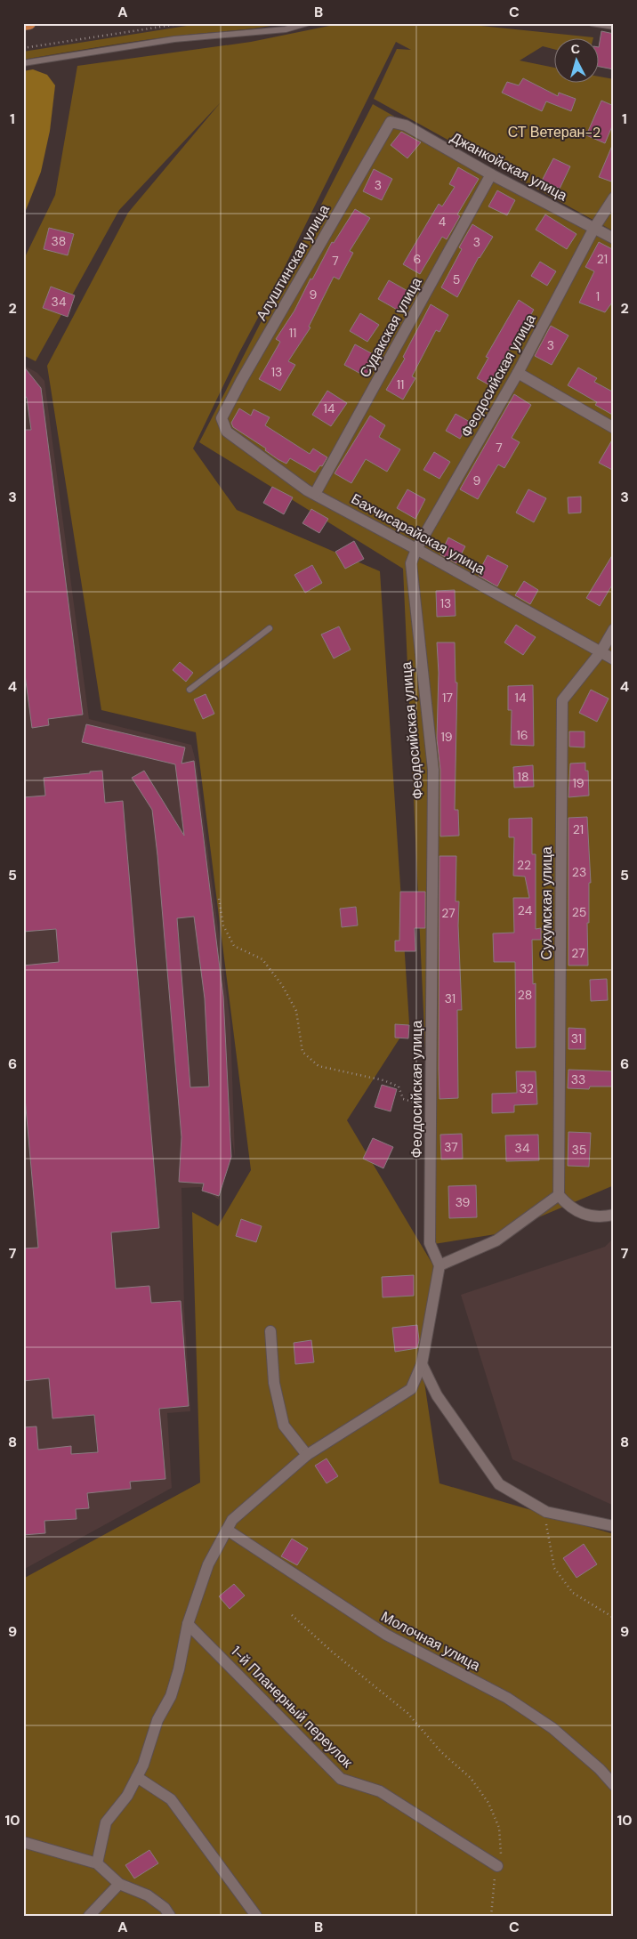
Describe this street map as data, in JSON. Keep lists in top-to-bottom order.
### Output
{
  "streets": {
    "street": [
      "Джанкойская улица",
      "Алуштинская улица",
      "Судакская улица",
      "Феодосийская улица",
      "Бахчисарайская улица",
      "Сухумская улица",
      "Молочная улица",
      "1-й Планерный переулок"
    ]
  },
  "crossings": [
    ["Джанкойская улица", "Алуштинская улица"],
    ["Джанкойская улица", "Судакская улица"],
    ["Джанкойская улица", "Феодосийская улица"],
    ["Алуштинская улица", "Бахчисарайская улица"],
    ["Судакская улица", "Бахчисарайская улица"],
    ["Феодосийская улица", "Бахчисарайская улица"],
    ["Бахчисарайская улица", "Сухумская улица"]
  ],
  "parks": ["СТ Ветеран-2"],
  "house_numbers": [
    "3",
    "4",
    "38",
    "3",
    "6",
    "21",
    "7",
    "5",
    "9",
    "1",
    "34",
    "11",
    "3",
    "13",
    "11",
    "14",
    "7",
    "9",
    "13",
    "17",
    "14",
    "16",
    "19",
    "18",
    "19",
    "21",
    "22",
    "23",
    "24",
    "25",
    "27",
    "27",
    "28",
    "31",
    "31",
    "33",
    "32",
    "37",
    "34",
    "35",
    "39"
  ],
  "north": "top",
  "grid": {
    "columns": ["A", "B", "C"],
    "rows": [
      "1",
      "2",
      "3",
      "4",
      "5",
      "6",
      "7",
      "8",
      "9",
      "10"
    ]
  }
}
